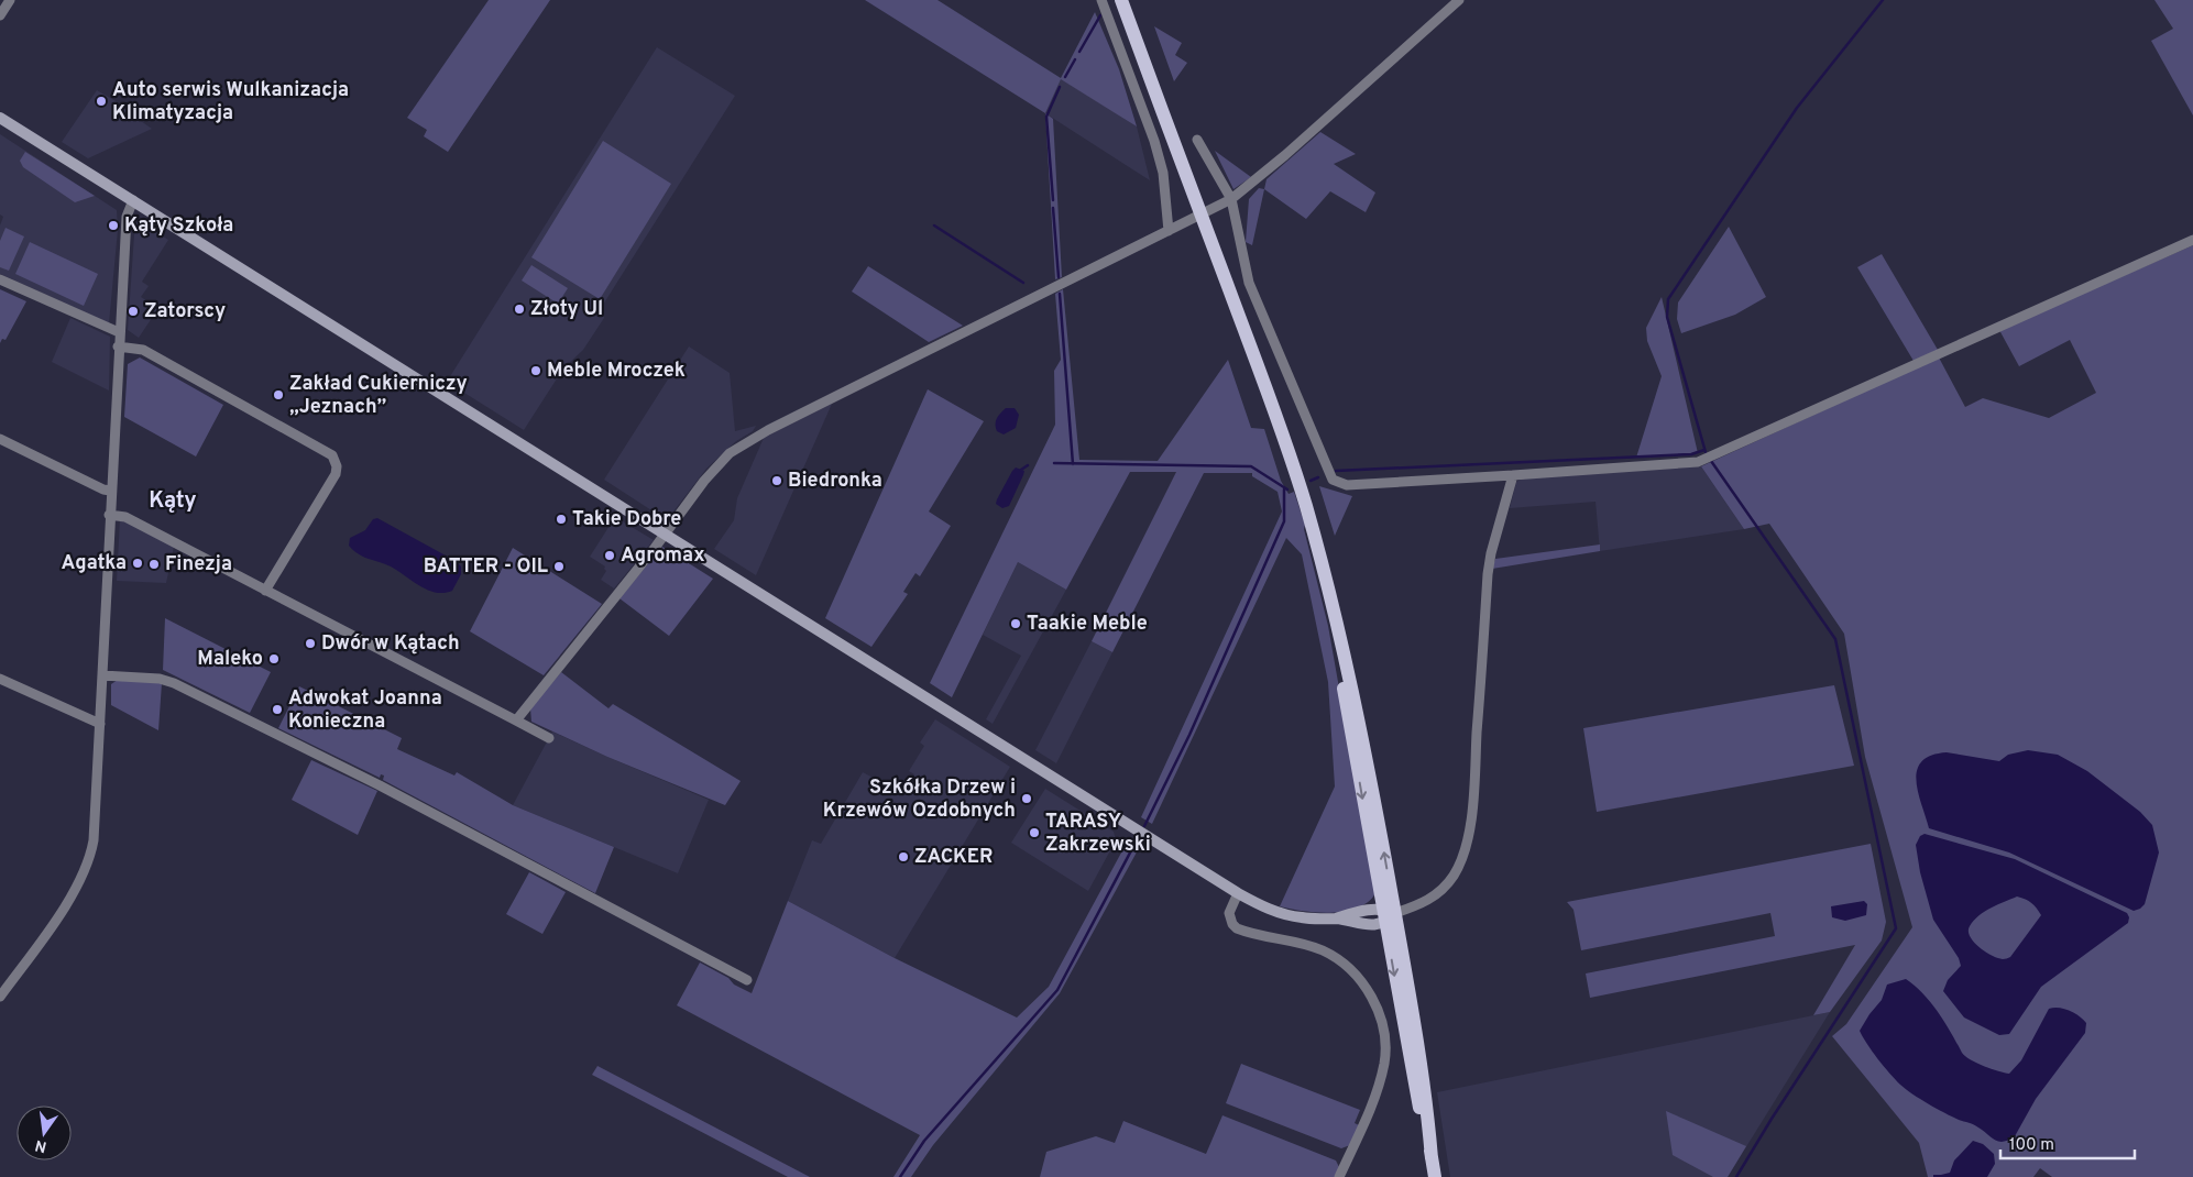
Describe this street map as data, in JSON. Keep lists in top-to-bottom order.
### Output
{
  "districts": ["Kąty"],
  "places": [
    "Auto serwis Wulkanizacja Klimatyzacja",
    "Kąty Szkoła",
    "Złoty Ul",
    "Zatorscy",
    "Meble Mroczek",
    "Zakład Cukierniczy „Jeznach”",
    "Biedronka",
    "Takie Dobre",
    "Agromax",
    "Agatka",
    "Finezja",
    "BATTER - OIL",
    "Taakie Meble",
    "Dwór w Kątach",
    "Maleko",
    "Adwokat Joanna Konieczna",
    "Szkółka Drzew i Krzewów Ozdobnych",
    "TARASY Zakrzewski",
    "ZACKER"
  ],
  "scale_bar": "100 m",
  "north": "bottom"
}
